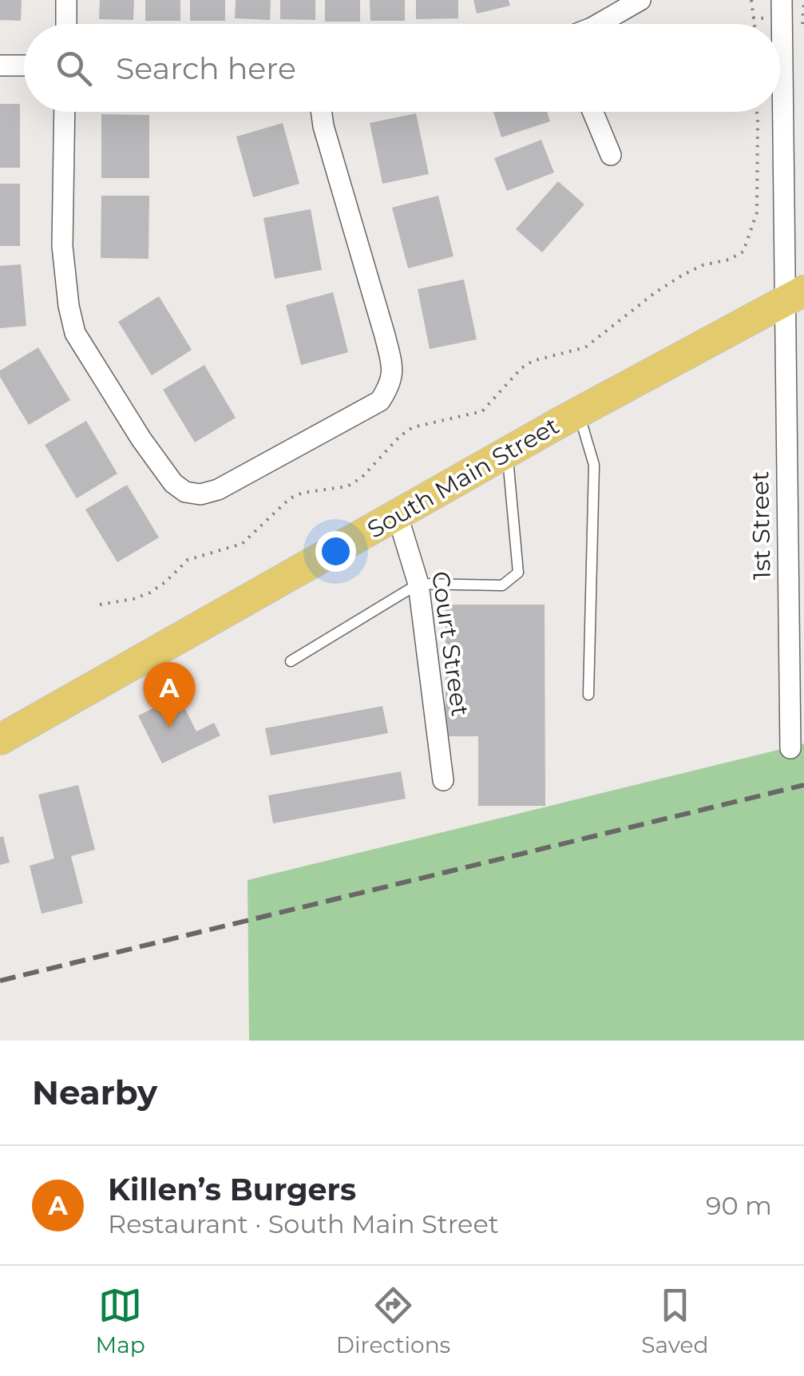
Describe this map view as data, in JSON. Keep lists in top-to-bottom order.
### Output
{
  "streets": {
    "main road": ["South Main Street"],
    "street": ["1st Street", "Court Street"]
  },
  "crossings": [
    ["South Main Street", "1st Street"],
    ["South Main Street", "Court Street"]
  ],
  "page": {
    "search": "Search here",
    "pins": "A",
    "heading": "Nearby",
    "list": [
      {
        "mark": "A",
        "name": "Killen’s Burgers",
        "note": "Restaurant · South Main Street",
        "value": "90 m"
      }
    ],
    "nav": ["Map", "Directions", "Saved"]
  }
}
